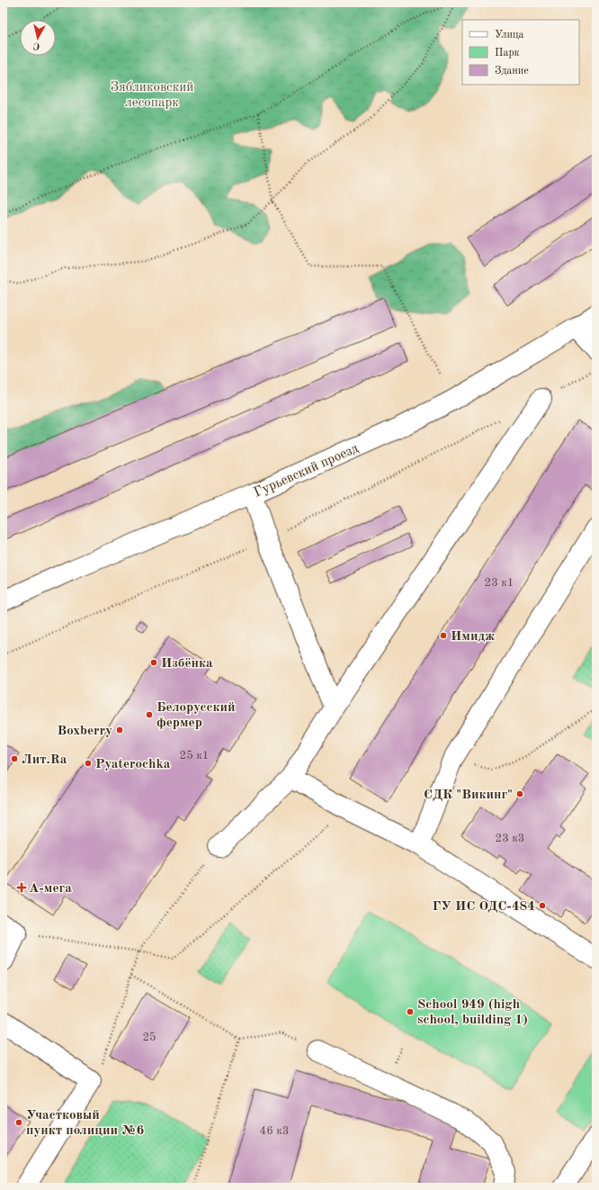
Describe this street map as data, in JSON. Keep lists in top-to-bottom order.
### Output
{
  "streets": {
    "street": ["Гурьевский проезд"]
  },
  "parks": ["Зябликовский лесопарк"],
  "places": {
    "other": [
      "Имидж",
      "Избёнка",
      "Белорусский фермер",
      "Boxberry",
      "Лит.Ra",
      "Pyaterochka",
      "СДК \"Викинг\"",
      "ГУ ИС ОДС-484",
      "School 949 (high school, building 1)",
      "Участковый пункт полиции №6"
    ],
    "health": ["А-мега"]
  },
  "house_numbers": [
    "23 к1",
    "25 к1",
    "23 к3",
    "25",
    "46 к3"
  ],
  "legend": ["Улица", "Парк", "Здание"],
  "north": "bottom"
}
